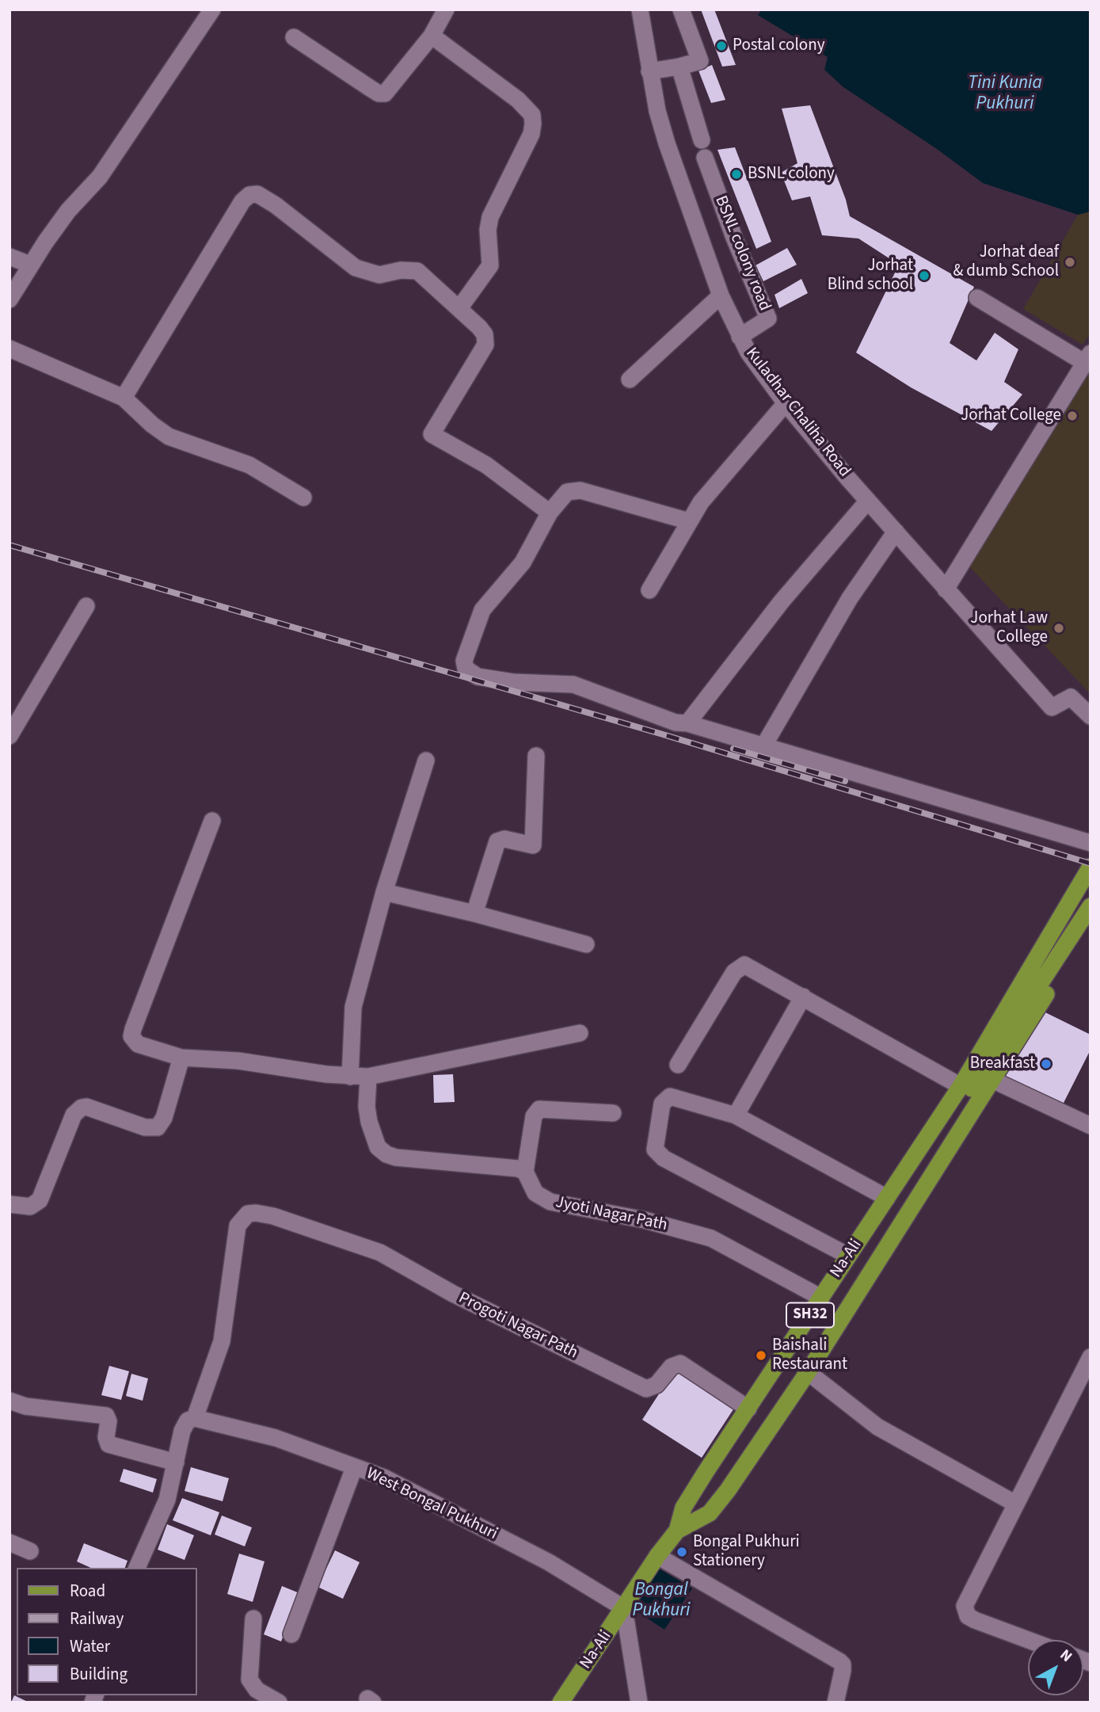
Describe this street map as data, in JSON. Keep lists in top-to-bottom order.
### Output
{
  "streets": {
    "main road": ["Na-Ali", "SH32"],
    "street": [
      "BSNL colony road",
      "Kuladhar Chaliha Road",
      "Jyoti Nagar Path",
      "Progoti Nagar Path",
      "West Bongal Pukhuri"
    ]
  },
  "crossings": [
    ["BSNL colony road", "Kuladhar Chaliha Road"],
    ["Jyoti Nagar Path", "Na-Ali"],
    ["Na-Ali", "Progoti Nagar Path"],
    ["Na-Ali", "West Bongal Pukhuri"],
    ["Progoti Nagar Path", "West Bongal Pukhuri"]
  ],
  "water": ["Tini Kunia Pukhuri", "Bongal Pukhuri"],
  "places": [
    "Postal colony",
    "BSNL colony",
    "Jorhat deaf & dumb School",
    "Jorhat Blind school",
    "Jorhat College",
    "Jorhat Law College",
    "Breakfast",
    "Baishali Restaurant",
    "Bongal Pukhuri Stationery"
  ],
  "legend": [
    "Road",
    "Railway",
    "Water",
    "Building"
  ],
  "north": "top right"
}
